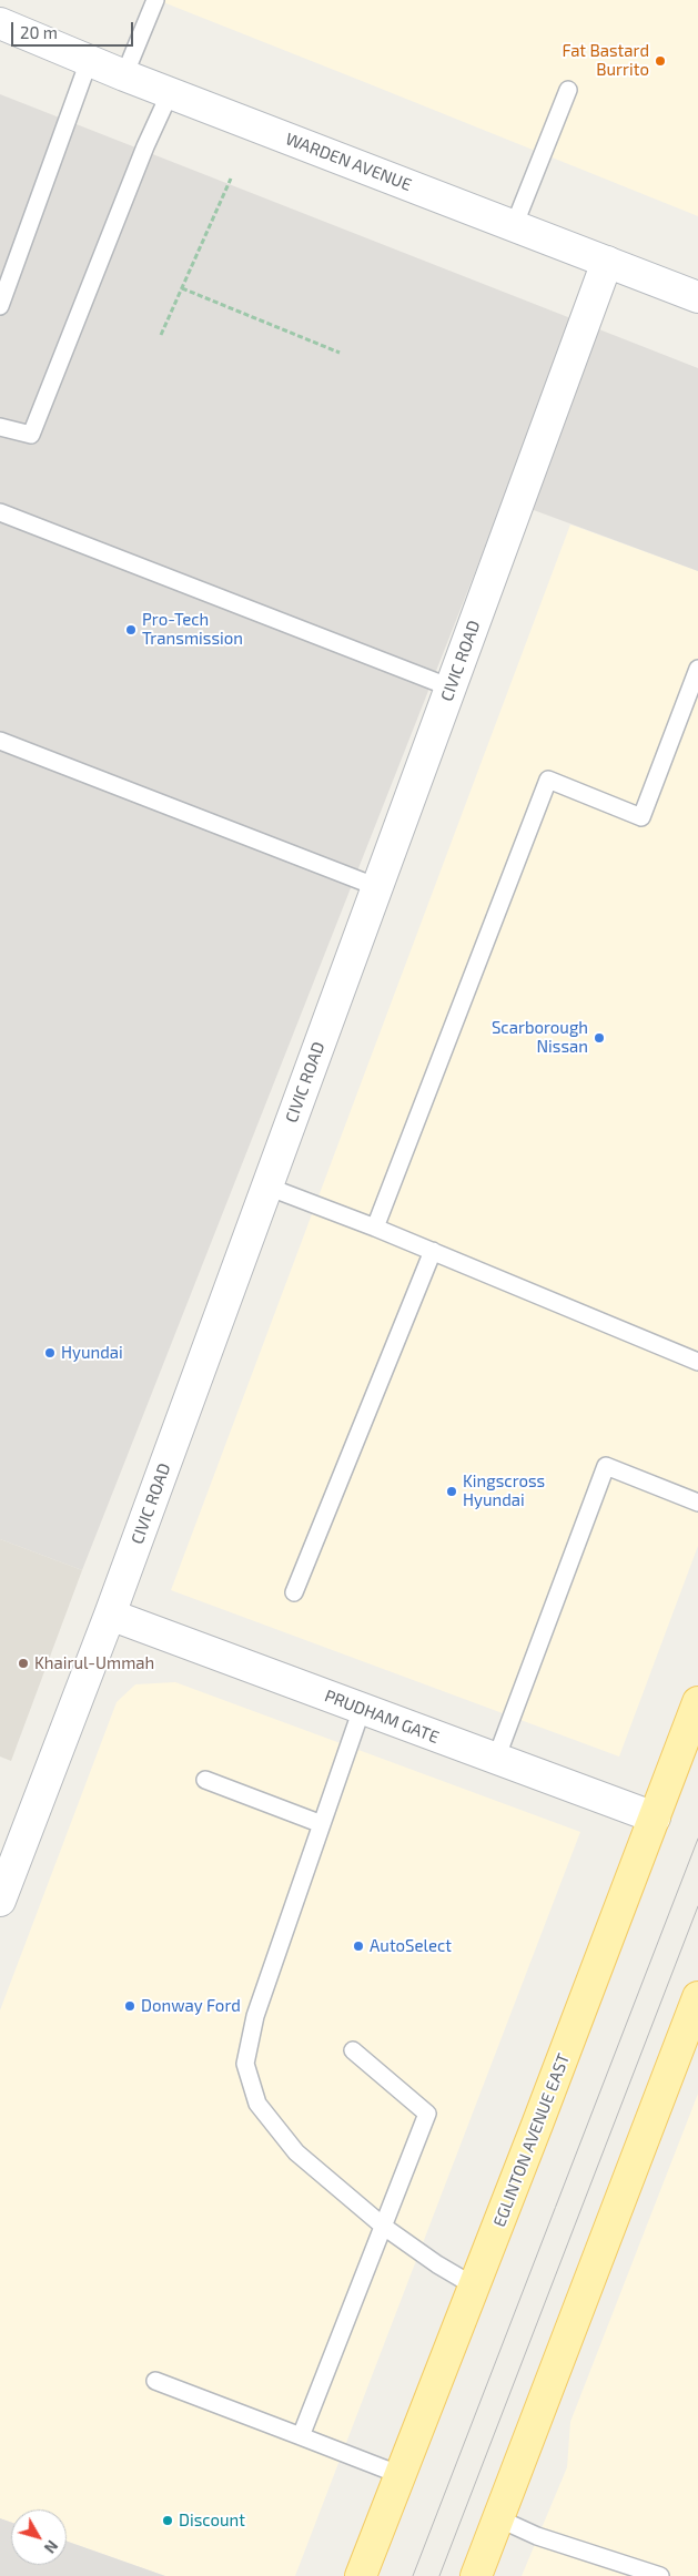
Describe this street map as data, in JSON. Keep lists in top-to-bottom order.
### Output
{
  "streets": {
    "main road": ["EGLINTON AVENUE EAST"],
    "street": ["WARDEN AVENUE", "CIVIC ROAD", "PRUDHAM GATE"]
  },
  "crossings": [
    ["WARDEN AVENUE", "CIVIC ROAD"],
    ["CIVIC ROAD", "PRUDHAM GATE"],
    ["PRUDHAM GATE", "EGLINTON AVENUE EAST"]
  ],
  "places": [
    "Fat Bastard Burrito",
    "Pro-Tech Transmission",
    "Scarborough Nissan",
    "Hyundai",
    "Kingscross Hyundai",
    "Khairul-Ummah",
    "AutoSelect",
    "Donway Ford",
    "Discount"
  ],
  "scale_bar": "20 m",
  "north": "bottom right"
}
